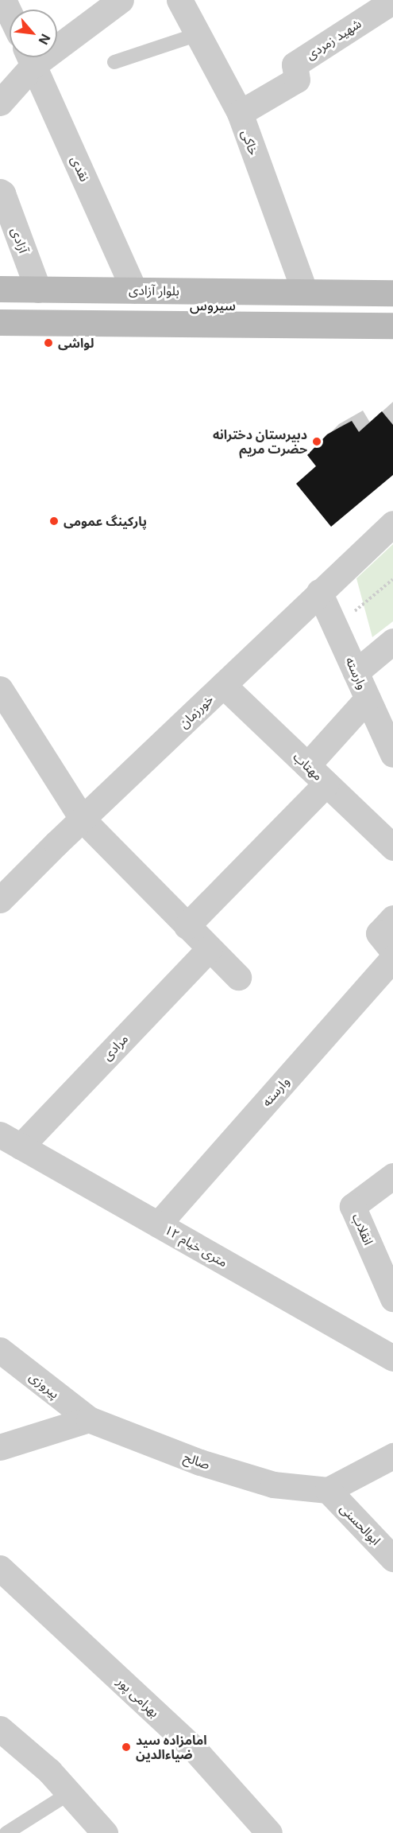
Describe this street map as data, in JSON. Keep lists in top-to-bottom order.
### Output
{
  "streets": {
    "main road": ["بلوار آزادی"],
    "street": [
      "شهید زمردی",
      "خاکی",
      "نقدی",
      "آزادی",
      "وارسته",
      "خورزمان",
      "مهتاب",
      "مرادی",
      "انقلاب",
      "۱۲ متری خیام",
      "پیروزی",
      "صالح",
      "ابوالحسنی",
      "بهرامی پور"
    ]
  },
  "crossings": [
    ["شهید زمردی", "خاکی"],
    ["خاکی", "بلوار آزادی"],
    ["نقدی", "بلوار آزادی"],
    ["آزادی", "بلوار آزادی"],
    ["وارسته", "خورزمان"],
    ["وارسته", "۱۲ متری خیام"],
    ["خورزمان", "مهتاب"],
    ["مرادی", "۱۲ متری خیام"],
    ["پیروزی", "صالح"],
    ["صالح", "ابوالحسنی"]
  ],
  "districts": ["سیروس"],
  "places": [
    "لواشی",
    "دبیرستان دخترانه حضرت مریم",
    "پارکینگ عمومی",
    "امامزاده سید ضیاءالدین"
  ],
  "north": "bottom right"
}
